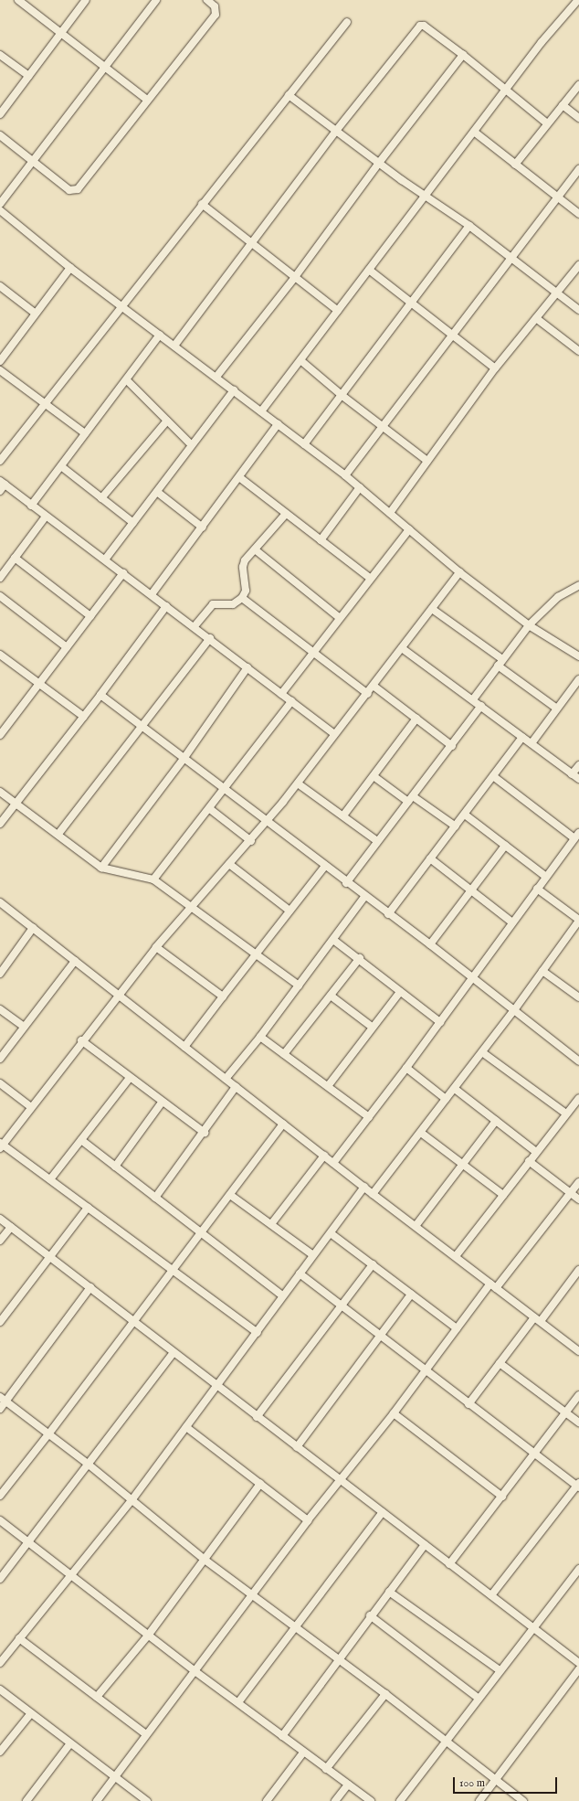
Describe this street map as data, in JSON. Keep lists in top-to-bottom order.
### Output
{
  "scale_bar": "100 m"
}
